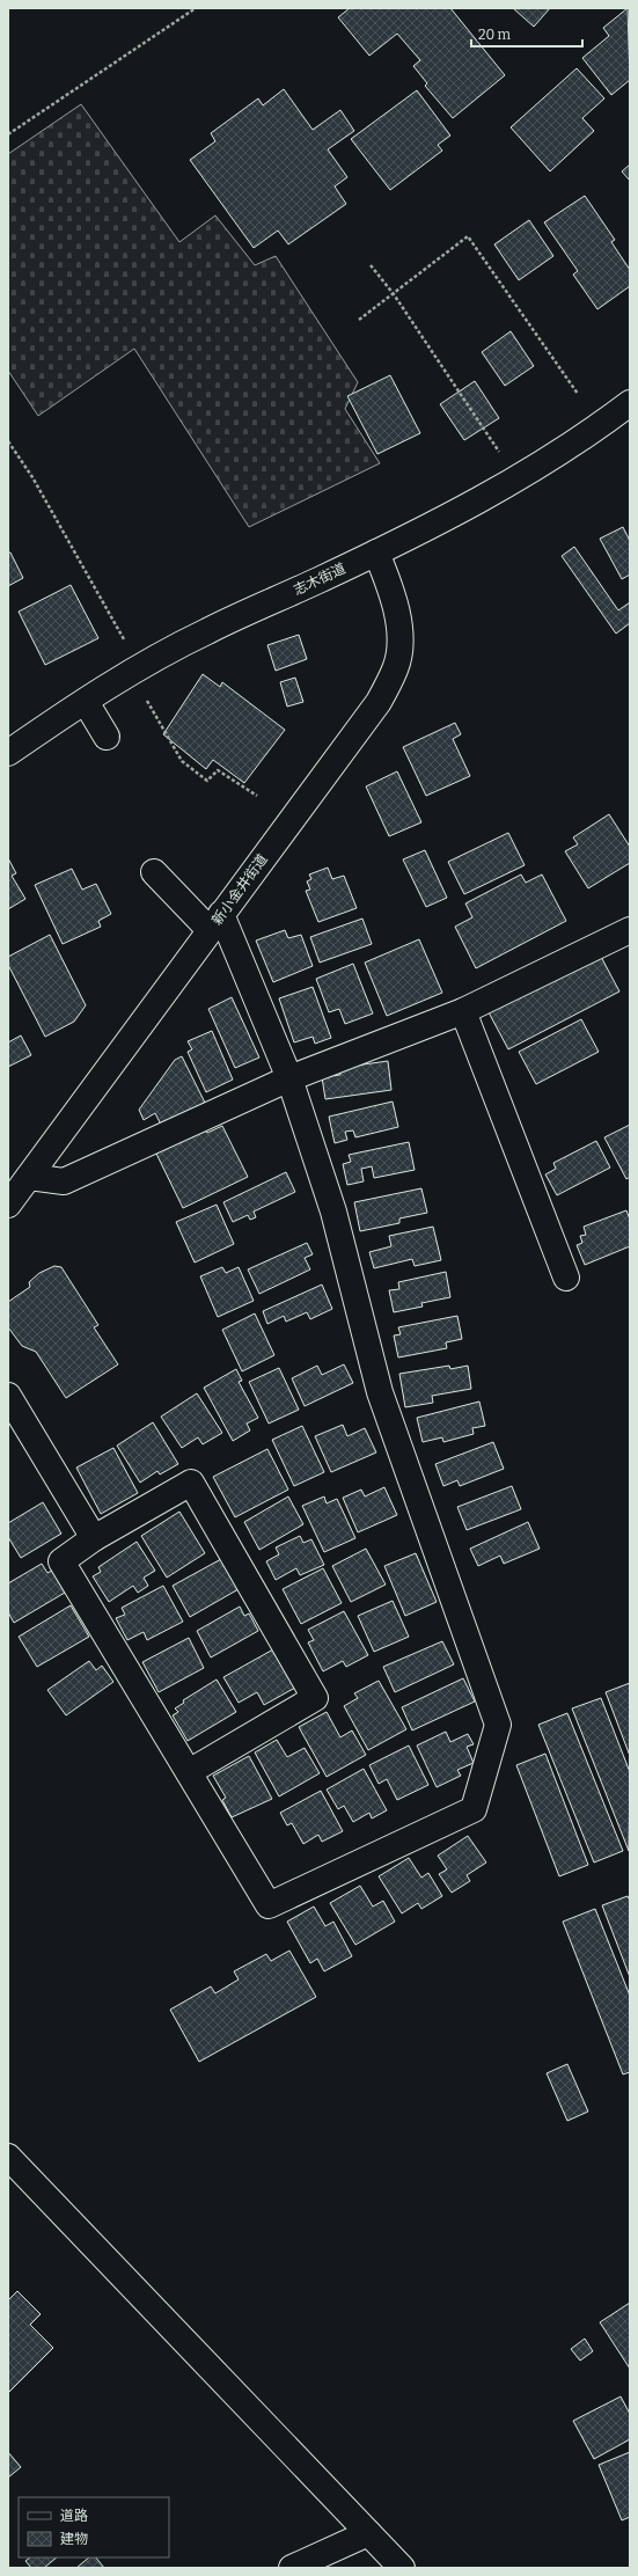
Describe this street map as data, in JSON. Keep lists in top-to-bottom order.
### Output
{
  "streets": {
    "street": ["志木街道", "新小金井街道"]
  },
  "crossings": [
    ["志木街道", "新小金井街道"]
  ],
  "legend": ["道路", "建物"],
  "scale_bar": "20 m"
}
